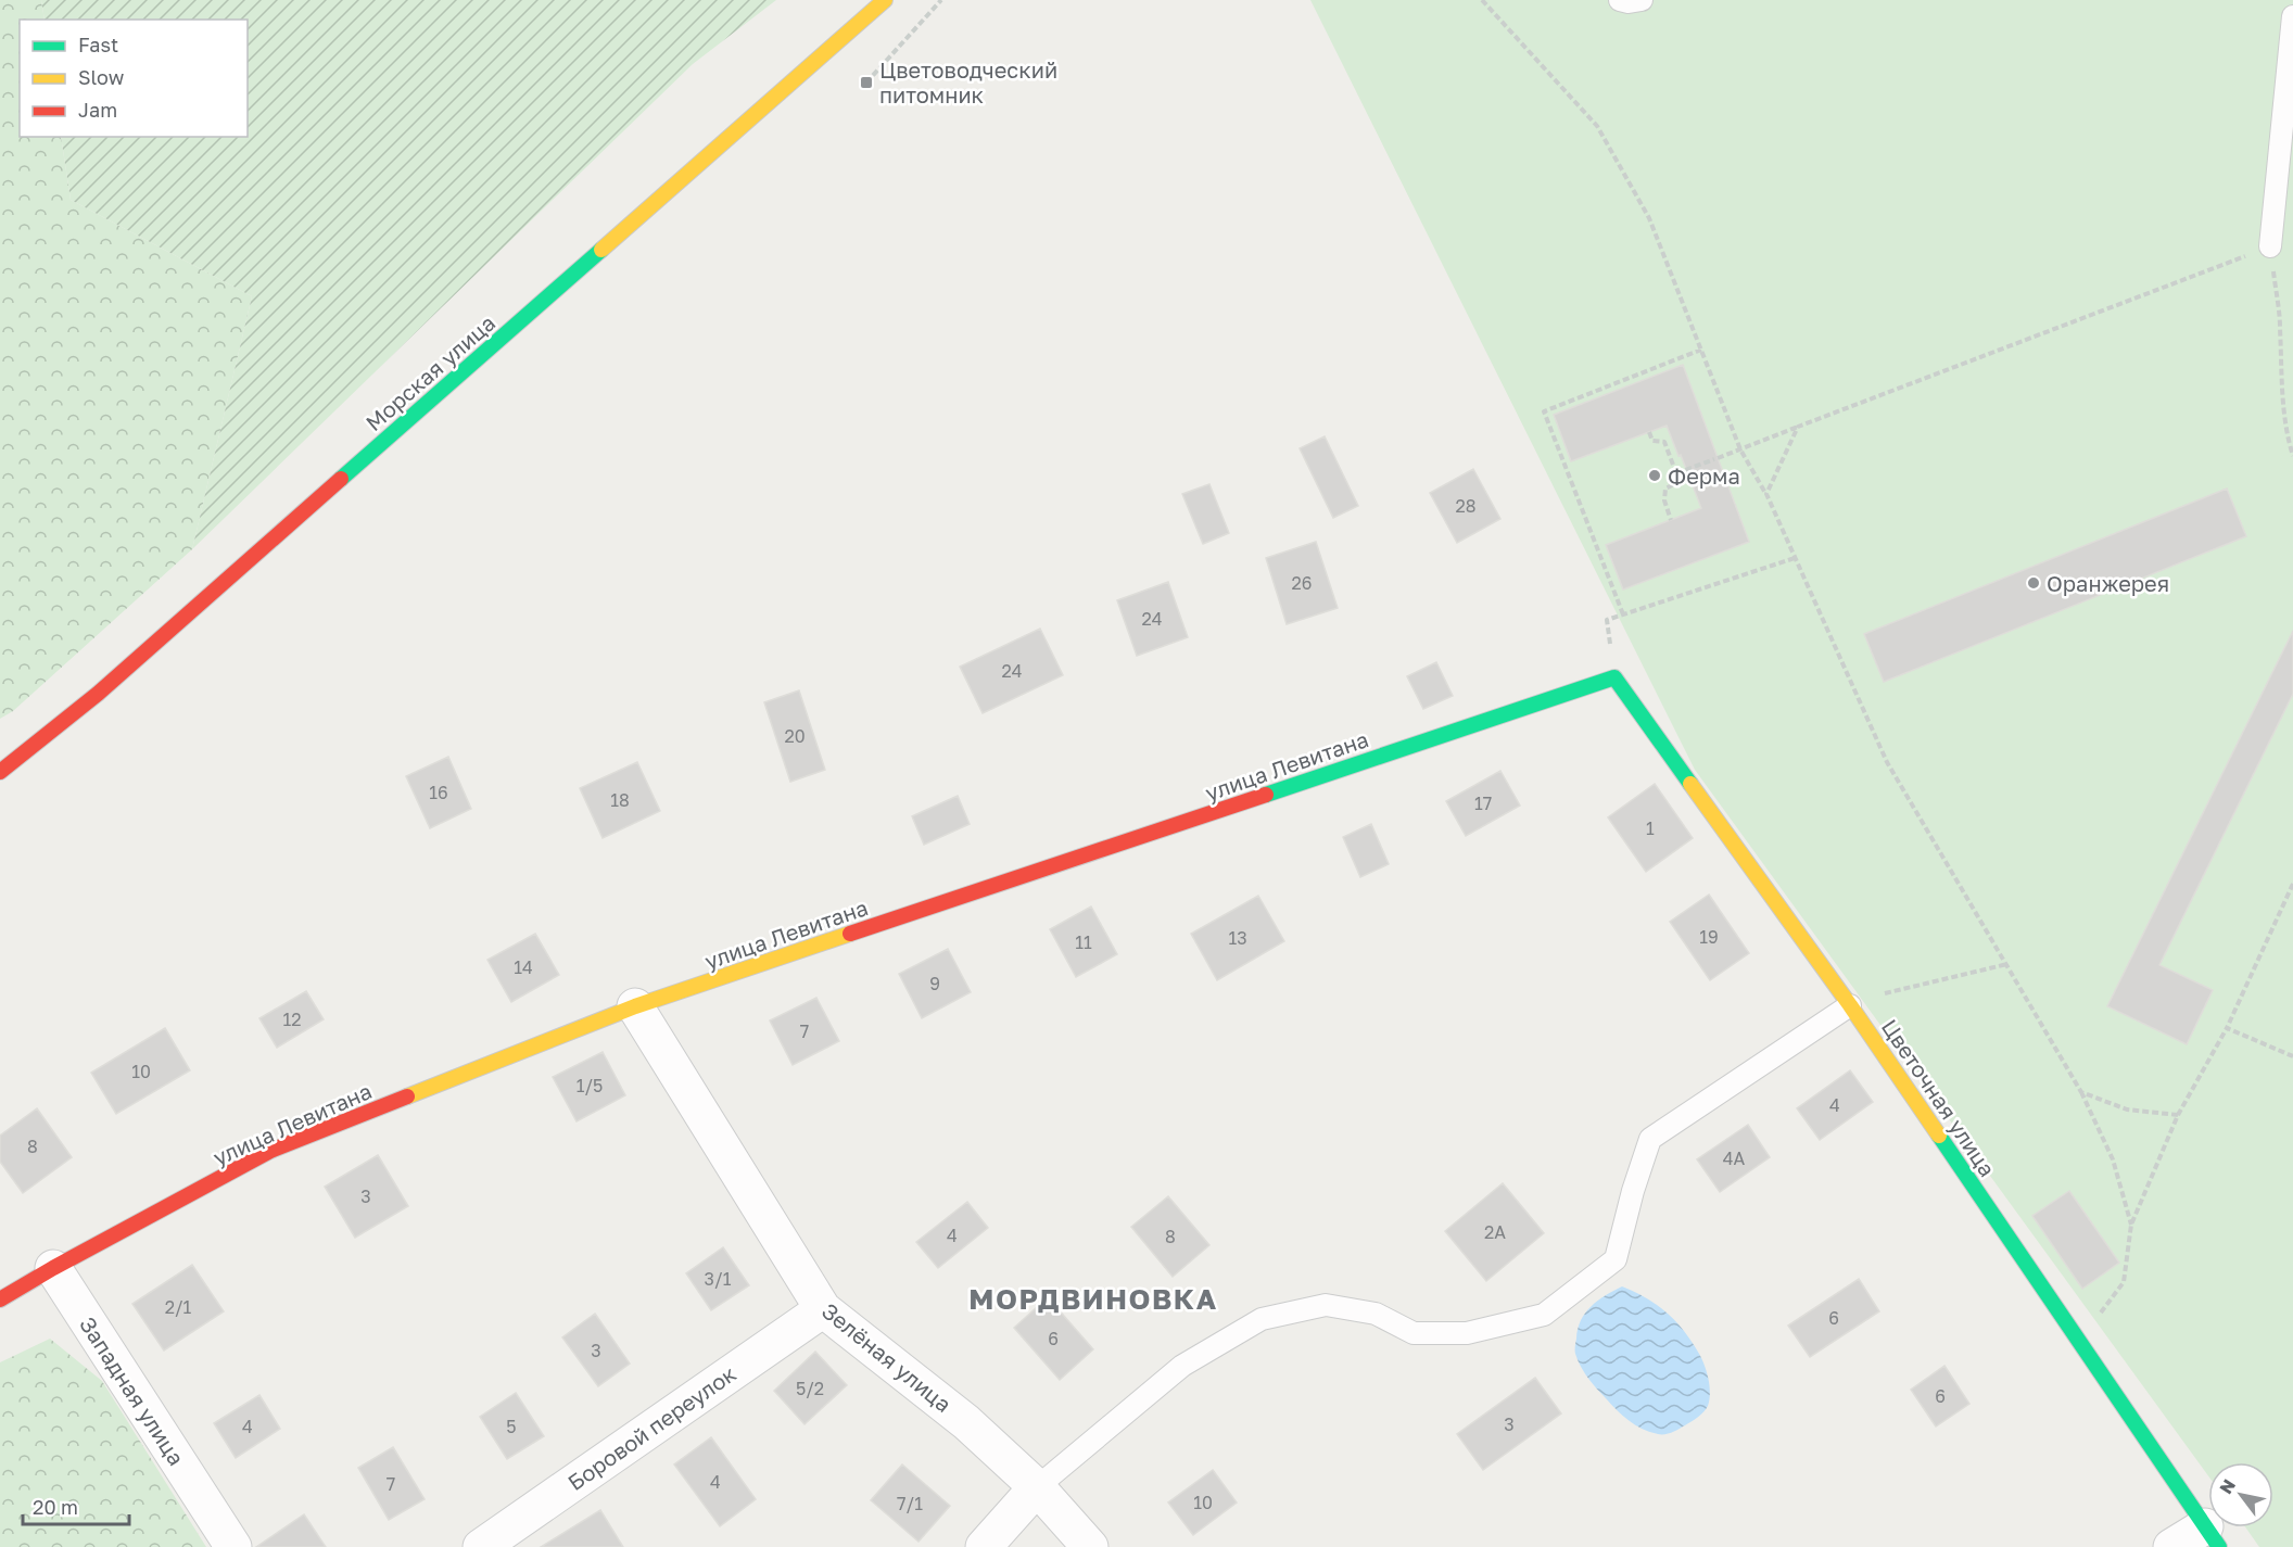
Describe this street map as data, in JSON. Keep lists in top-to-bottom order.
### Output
{
  "streets": {
    "street": [
      "Морская улица",
      "улица Левитана",
      "Цветочная улица",
      "Зелёная улица",
      "Западная улица",
      "Боровой переулок"
    ]
  },
  "crossings": [
    ["улица Левитана", "Цветочная улица"],
    ["улица Левитана", "Зелёная улица"],
    ["улица Левитана", "Западная улица"],
    ["Зелёная улица", "Боровой переулок"]
  ],
  "districts": ["МОРДВИНОВКА"],
  "places": {
    "transit": ["Цветоводческий питомник"],
    "other": ["Ферма", "Оранжерея"]
  },
  "house_numbers": [
    "28",
    "26",
    "24",
    "24",
    "20",
    "16",
    "18",
    "17",
    "1",
    "19",
    "13",
    "11",
    "14",
    "9",
    "12",
    "7",
    "10",
    "1/5",
    "4",
    "8",
    "4А",
    "3",
    "2А",
    "4",
    "8",
    "3/1",
    "2/1",
    "6",
    "6",
    "3",
    "5/2",
    "6",
    "3",
    "4",
    "5",
    "4",
    "7",
    "10",
    "7/1"
  ],
  "legend": ["Fast", "Slow", "Jam"],
  "scale_bar": "20 m",
  "north": "top left"
}
